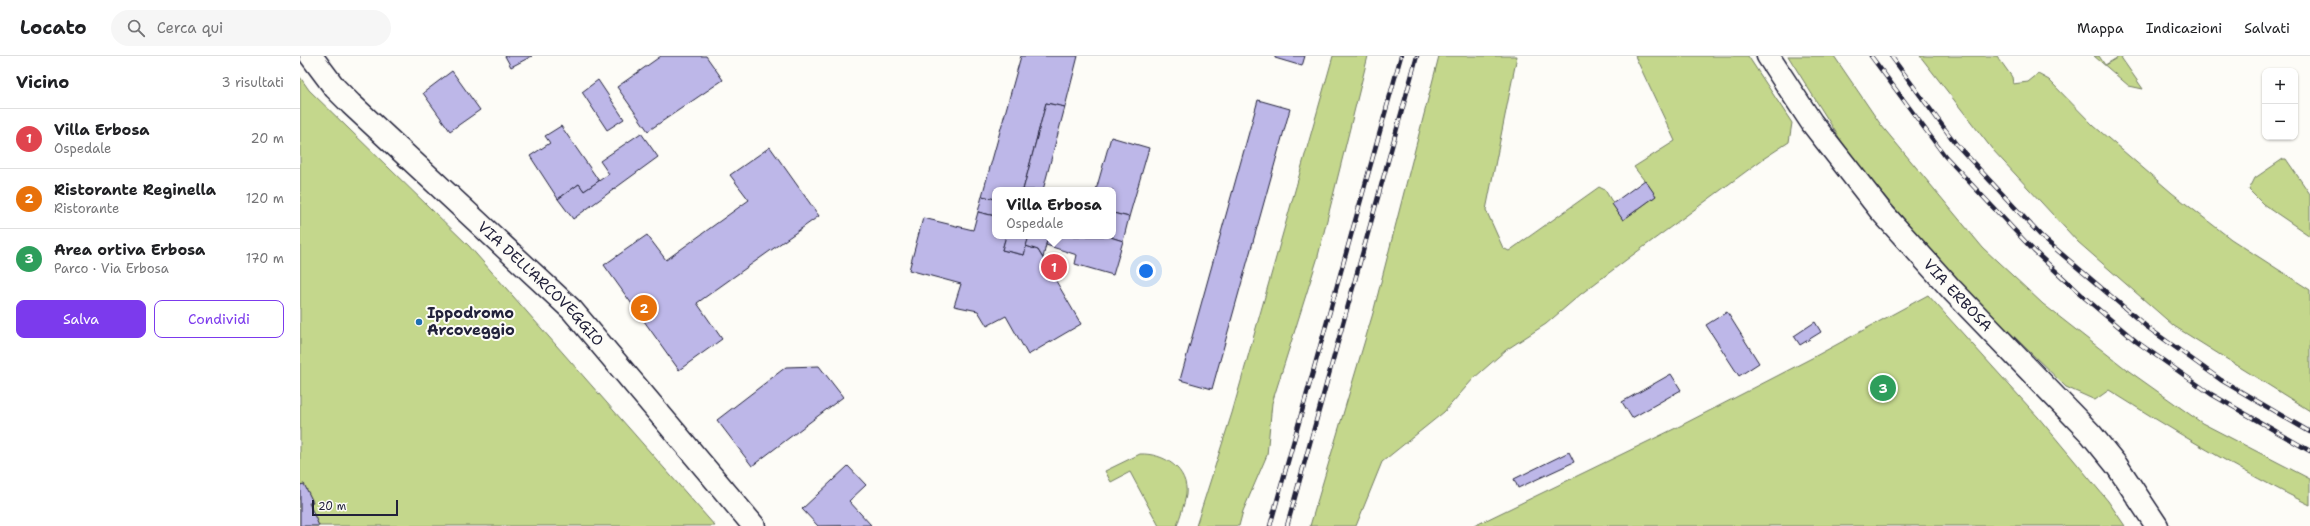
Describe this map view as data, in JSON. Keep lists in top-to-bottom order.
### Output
{
  "streets": {
    "street": ["VIA DELL'ARCOVEGGIO", "VIA ERBOSA"]
  },
  "places": ["Ippodromo Arcoveggio"],
  "scale_bar": "20 m",
  "page": {
    "header": "Locato",
    "search": "Cerca qui",
    "nav": ["Mappa", "Indicazioni", "Salvati"],
    "heading": ["Vicino", "3 risultati"],
    "map_buttons": ["+", "−"],
    "list": [
      {
        "mark": "1",
        "name": "Villa Erbosa",
        "note": "Ospedale",
        "value": "20 m"
      },
      {
        "mark": "2",
        "name": "Ristorante Reginella",
        "note": "Ristorante",
        "value": "120 m"
      },
      {
        "mark": "3",
        "name": "Area ortiva Erbosa",
        "note": "Parco · Via Erbosa",
        "value": "170 m"
      }
    ],
    "popup": ["Villa Erbosa", "Ospedale"],
    "pins": ["1", "2", "3"],
    "buttons": ["Salva", "Condividi"],
    "scale": "20 m"
  }
}
